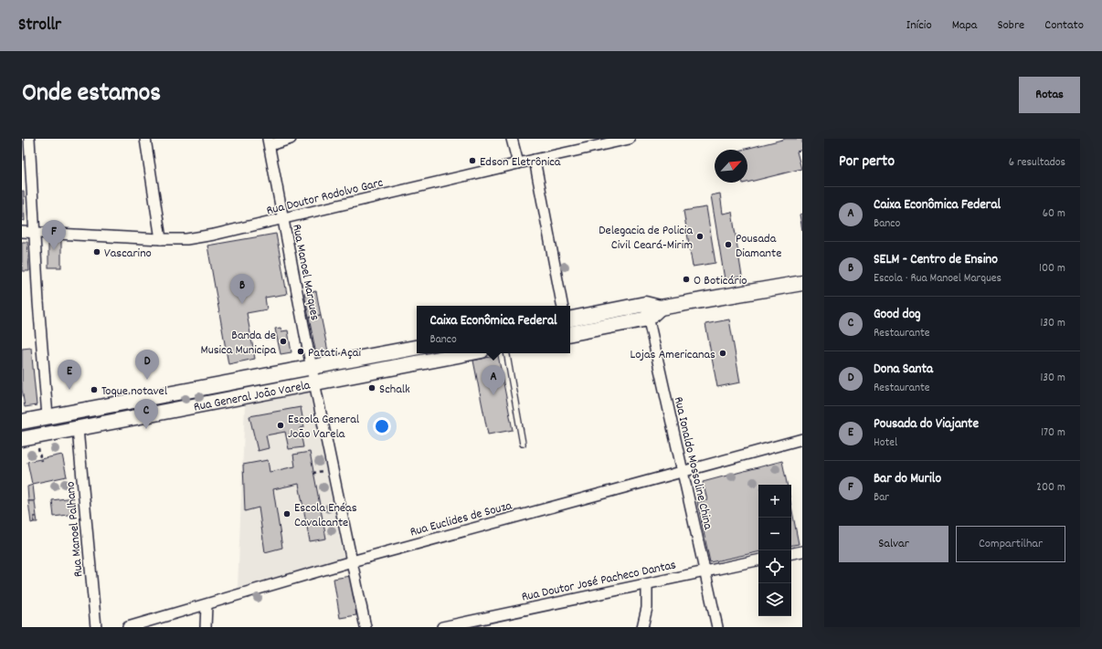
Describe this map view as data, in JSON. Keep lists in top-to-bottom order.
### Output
{
  "streets": {
    "main road": ["Rua General João Varela"],
    "street": [
      "Rua Doutor Rodolvo Garc",
      "Rua Manoel Marques",
      "Rua Ionaldo Mossoline China",
      "Rua Euclides de Souza",
      "Rua Manoel Palhano",
      "Rua Doutor José Pacheco Dantas"
    ]
  },
  "crossings": [
    ["Rua Doutor Rodolvo Garc", "Rua Manoel Marques"],
    ["Rua Manoel Marques", "Rua General João Varela"],
    ["Rua General João Varela", "Rua Manoel Palhano"],
    ["Rua Ionaldo Mossoline China", "Rua Euclides de Souza"],
    ["Rua Ionaldo Mossoline China", "Rua Doutor José Pacheco Dantas"]
  ],
  "places": [
    "Edson Eletrônica",
    "Delegacia de Policia Civil Ceará-Mirim",
    "Pousada Diamante",
    "Vascarino",
    "O Boticário",
    "Banda de Musica Municipa",
    "Patati Açai",
    "Lojas Americanas",
    "Schalk",
    "Toque notavel",
    "Escola General João Varela",
    "Escola Enéas Cavalcante"
  ],
  "north": "top right",
  "page": {
    "header": "Strollr",
    "nav": [
      "Início",
      "Mapa",
      "Sobre",
      "Contato"
    ],
    "title": "Onde estamos",
    "buttons": [
      "Rotas",
      ["Salvar", "Compartilhar"]
    ],
    "heading": ["Por perto", "6 resultados"],
    "list": [
      {
        "mark": "A",
        "name": "Caixa Econômica Federal",
        "note": "Banco",
        "value": "60 m"
      },
      {
        "mark": "B",
        "name": "SELM - Centro de Ensino",
        "note": "Escola · Rua Manoel Marques",
        "value": "100 m"
      },
      {
        "mark": "C",
        "name": "Good dog",
        "note": "Restaurante",
        "value": "130 m"
      },
      {
        "mark": "D",
        "name": "Dona Santa",
        "note": "Restaurante",
        "value": "130 m"
      },
      {
        "mark": "E",
        "name": "Pousada do Viajante",
        "note": "Hotel",
        "value": "170 m"
      },
      {
        "mark": "F",
        "name": "Bar do Murilo",
        "note": "Bar",
        "value": "200 m"
      }
    ],
    "pins": [
      "F",
      "B",
      "D",
      "E",
      "A",
      "C"
    ],
    "popup": ["Caixa Econômica Federal", "Banco"],
    "map_buttons": ["+", "−"]
  }
}
